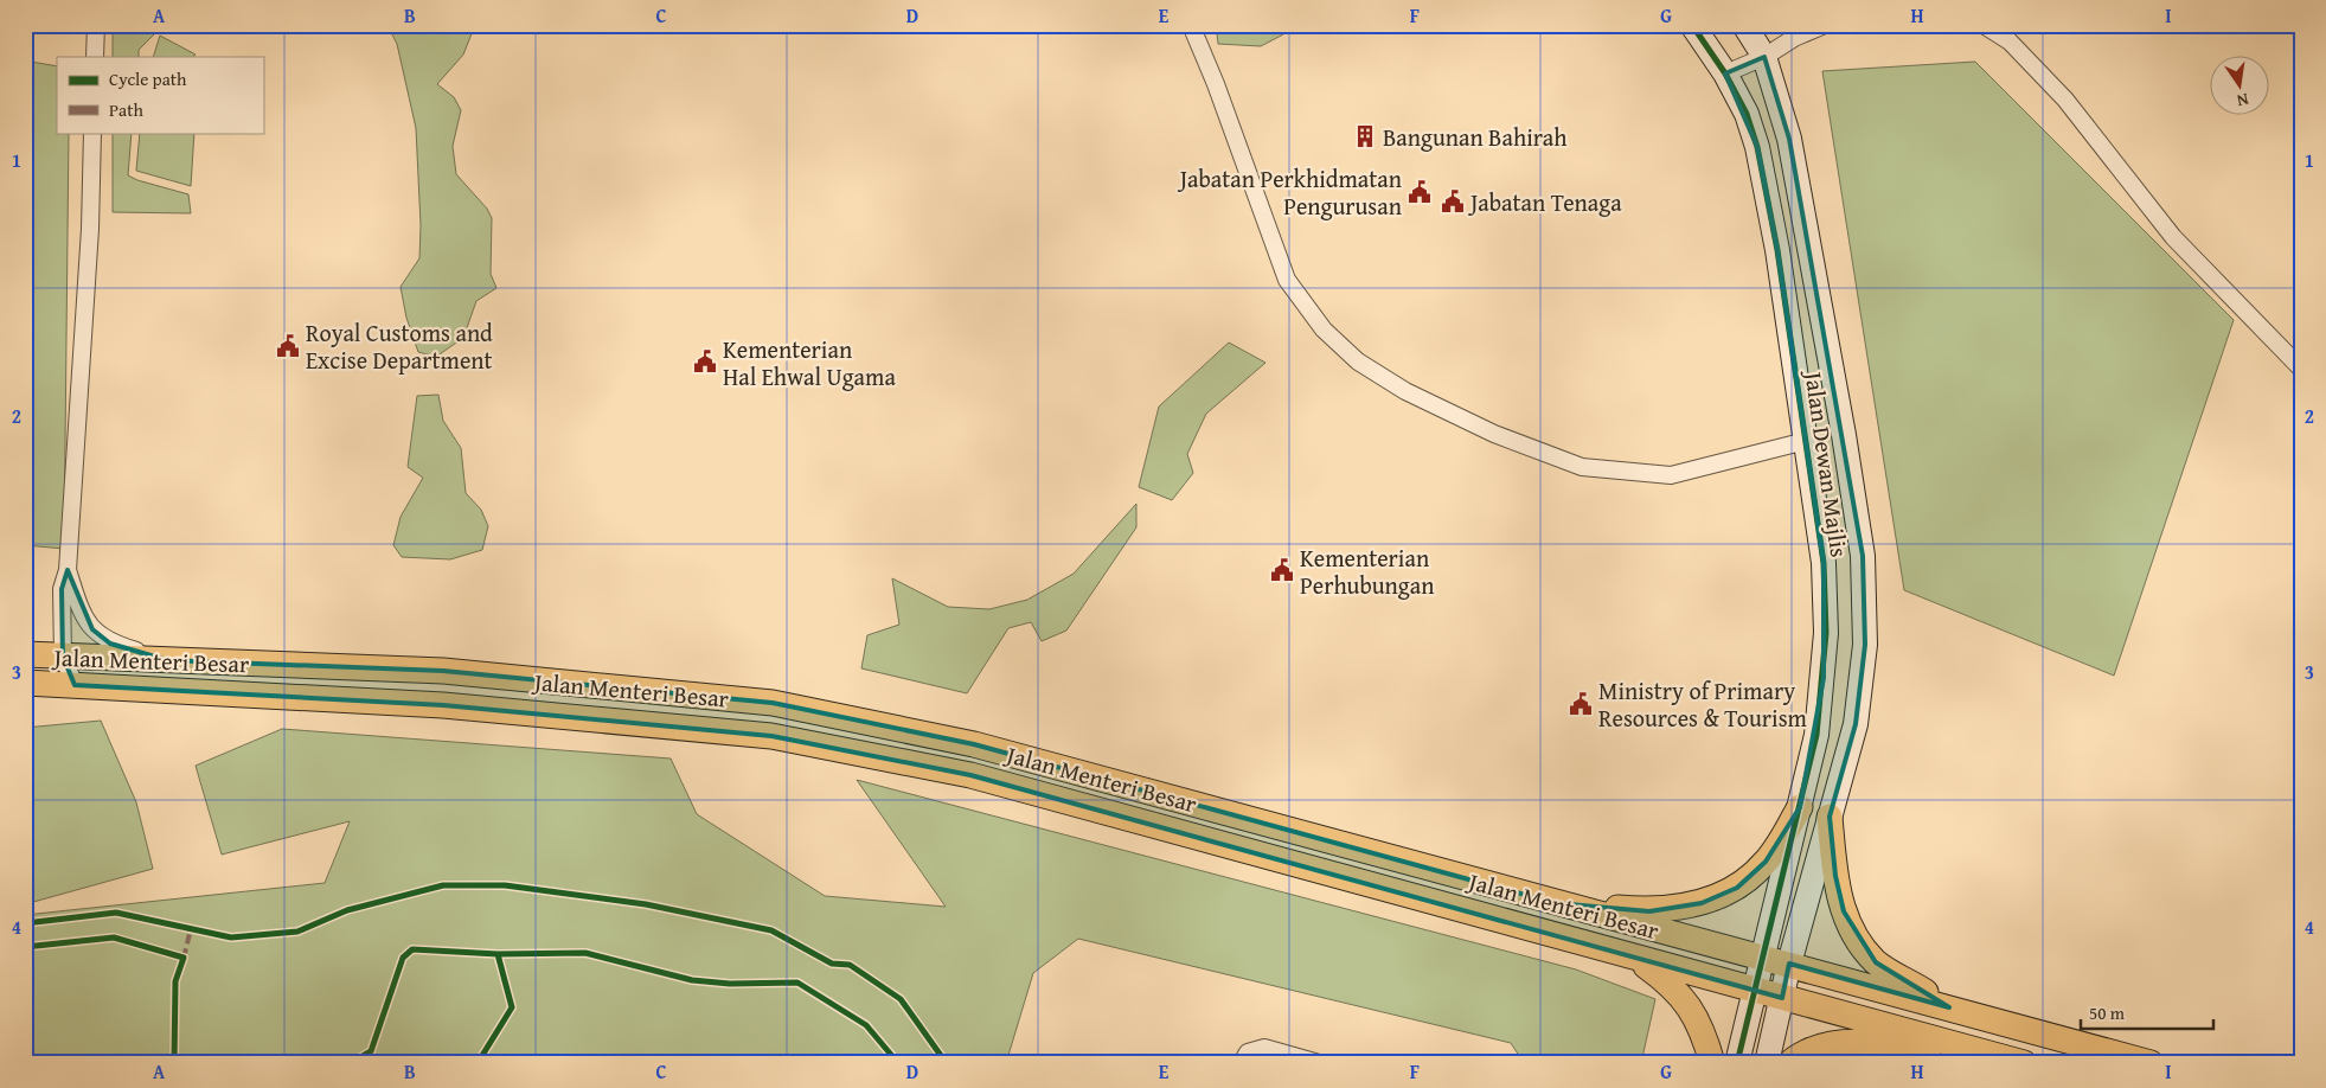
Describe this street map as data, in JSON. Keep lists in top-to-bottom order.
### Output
{
  "streets": {
    "main road": ["Jalan Menteri Besar"],
    "street": ["Jalan Dewan Majlis"]
  },
  "crossings": [
    ["Jalan Dewan Majlis", "Jalan Menteri Besar"]
  ],
  "places": {
    "building": ["Bangunan Bahirah"],
    "public building": [
      "Jabatan Perkhidmatan Pengurusan",
      "Jabatan Tenaga",
      "Royal Customs and Excise Department",
      "Kementerian Hal Ehwal Ugama",
      "Kementerian Perhubungan",
      "Ministry of Primary Resources & Tourism"
    ]
  },
  "legend": ["Cycle path", "Path"],
  "scale_bar": "50 m",
  "north": "bottom",
  "grid": {
    "columns": [
      "A",
      "B",
      "C",
      "D",
      "E",
      "F",
      "G",
      "H",
      "I"
    ],
    "rows": [
      "1",
      "2",
      "3",
      "4"
    ]
  }
}
